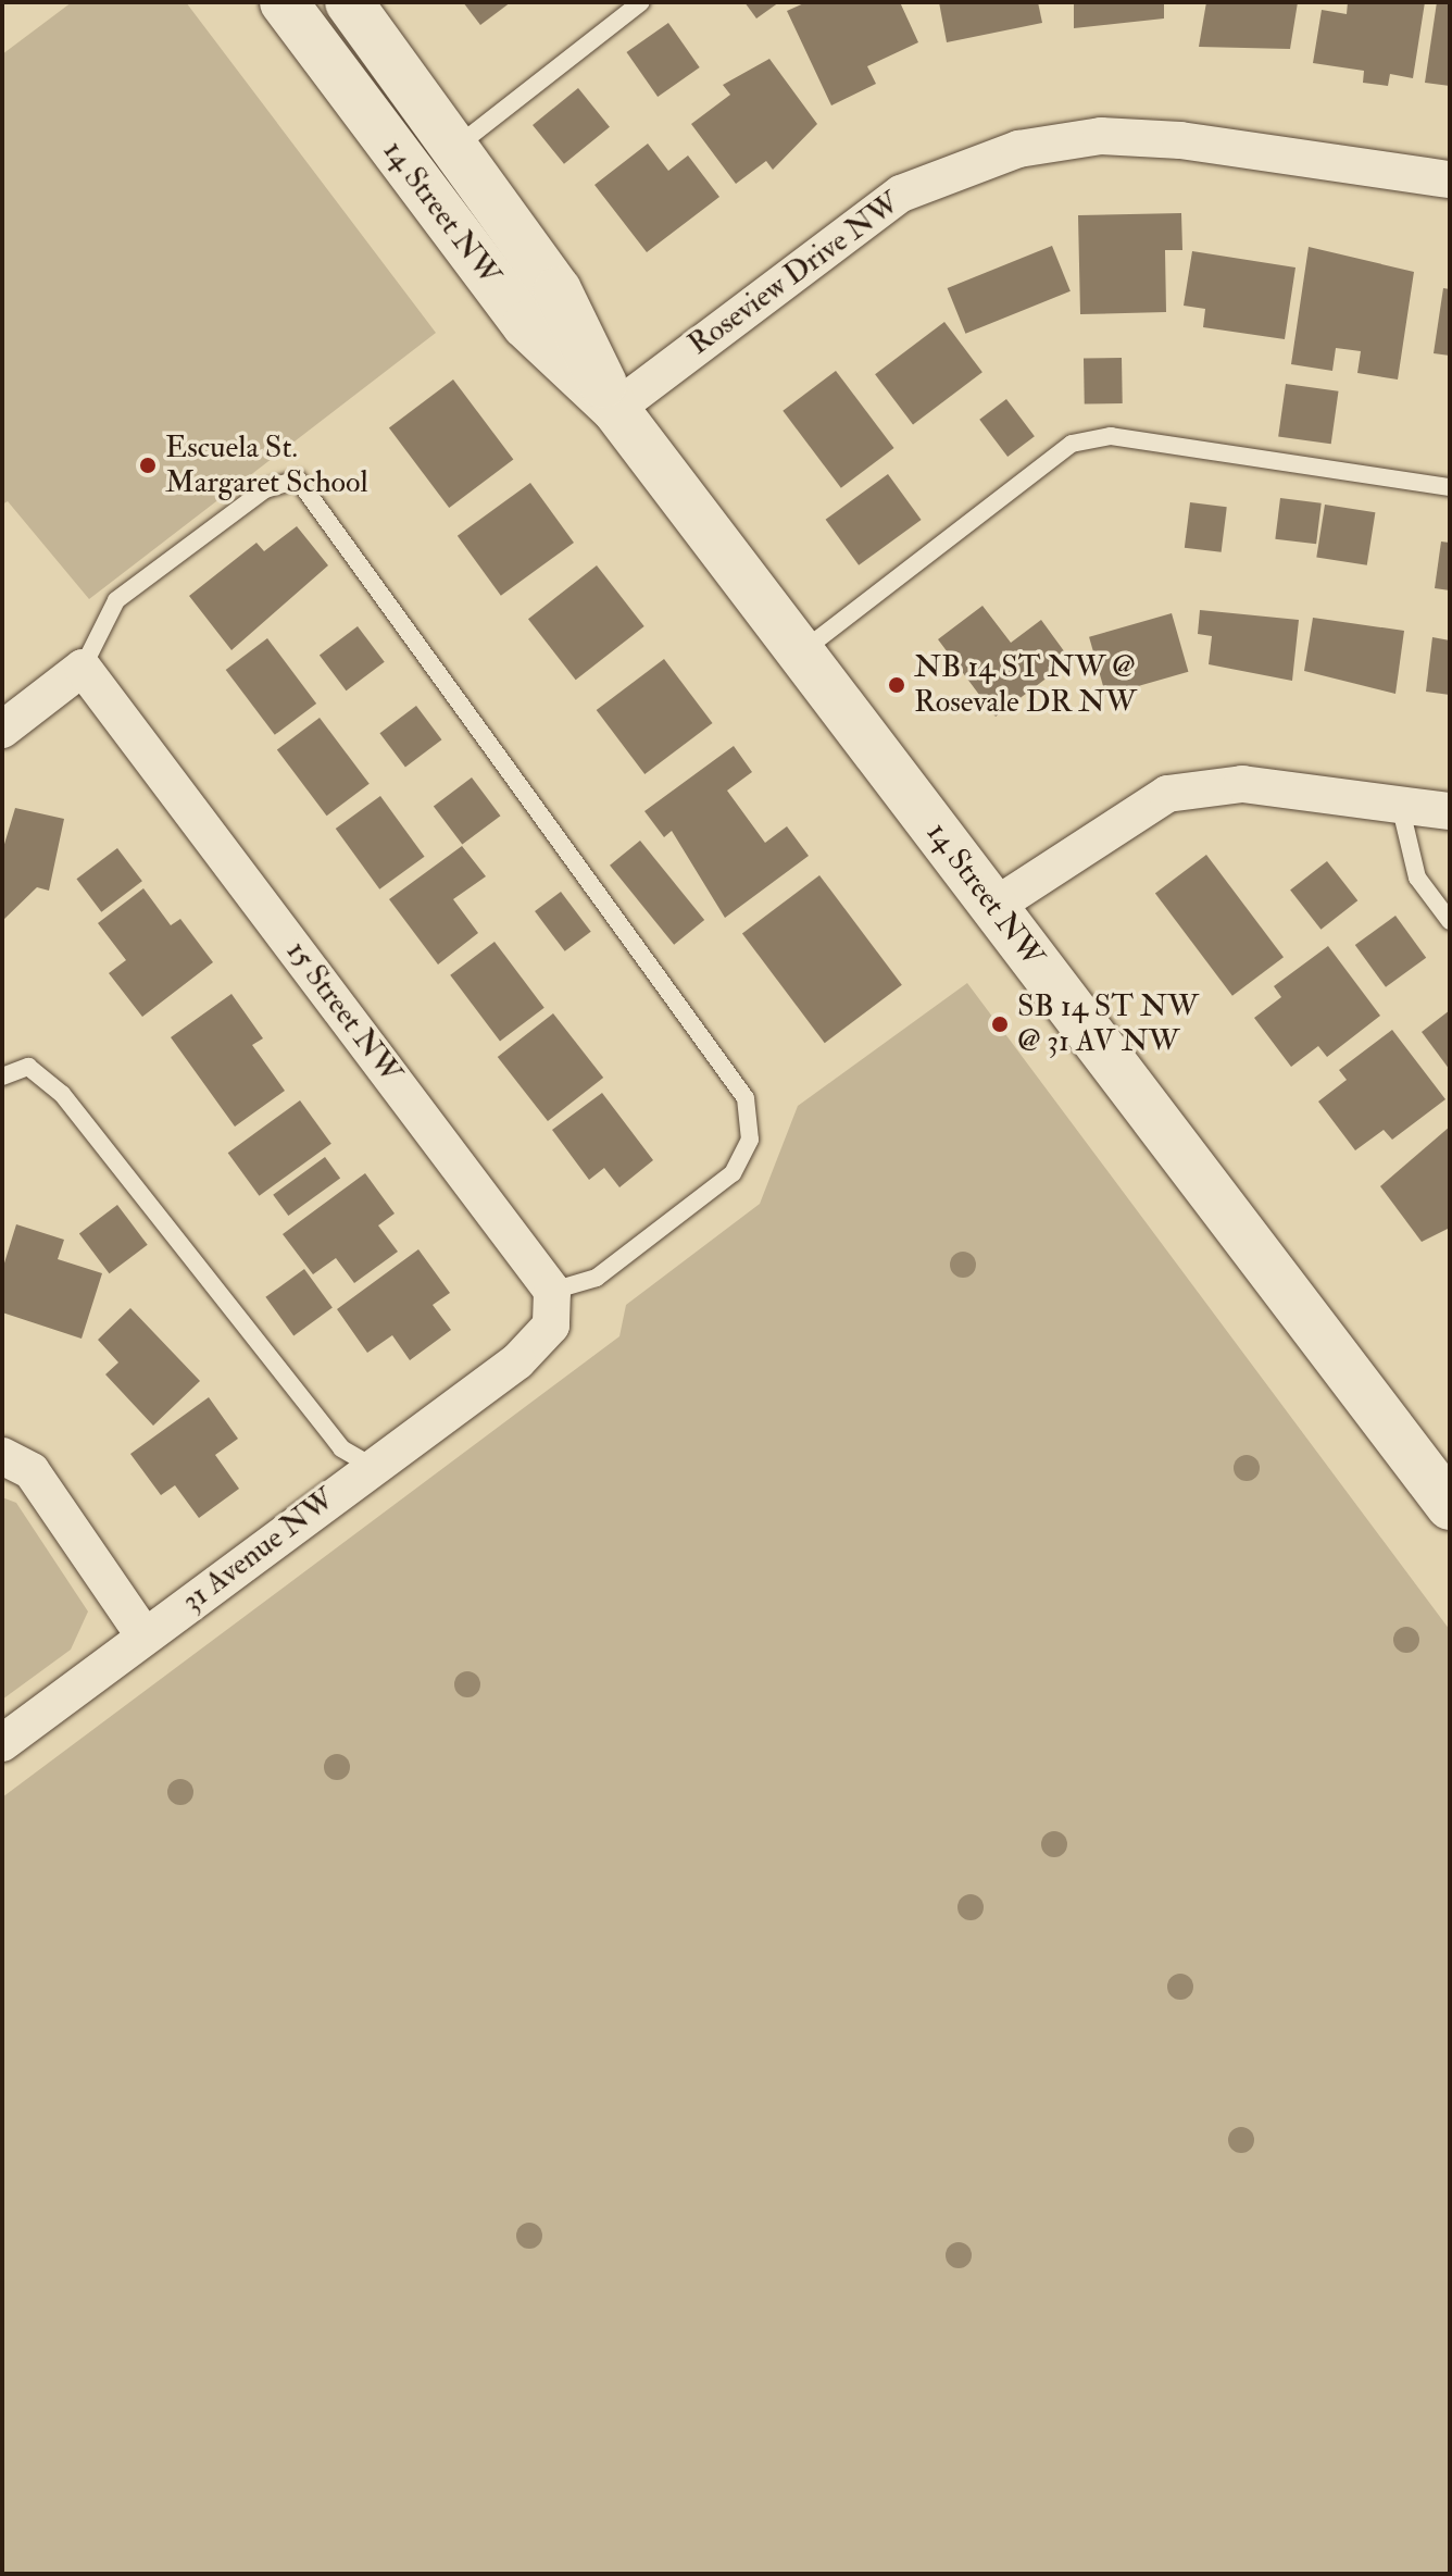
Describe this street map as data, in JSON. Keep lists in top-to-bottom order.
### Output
{
  "streets": {
    "main road": ["14 Street NW"],
    "street": ["Roseview Drive NW", "15 Street NW", "31 Avenue NW"]
  },
  "crossings": [
    ["14 Street NW", "Roseview Drive NW"],
    ["15 Street NW", "31 Avenue NW"]
  ],
  "places": ["Escuela St. Margaret School", "NB 14 ST NW @ Rosevale DR NW", "SB 14 ST NW @ 31 AV NW"]
}
